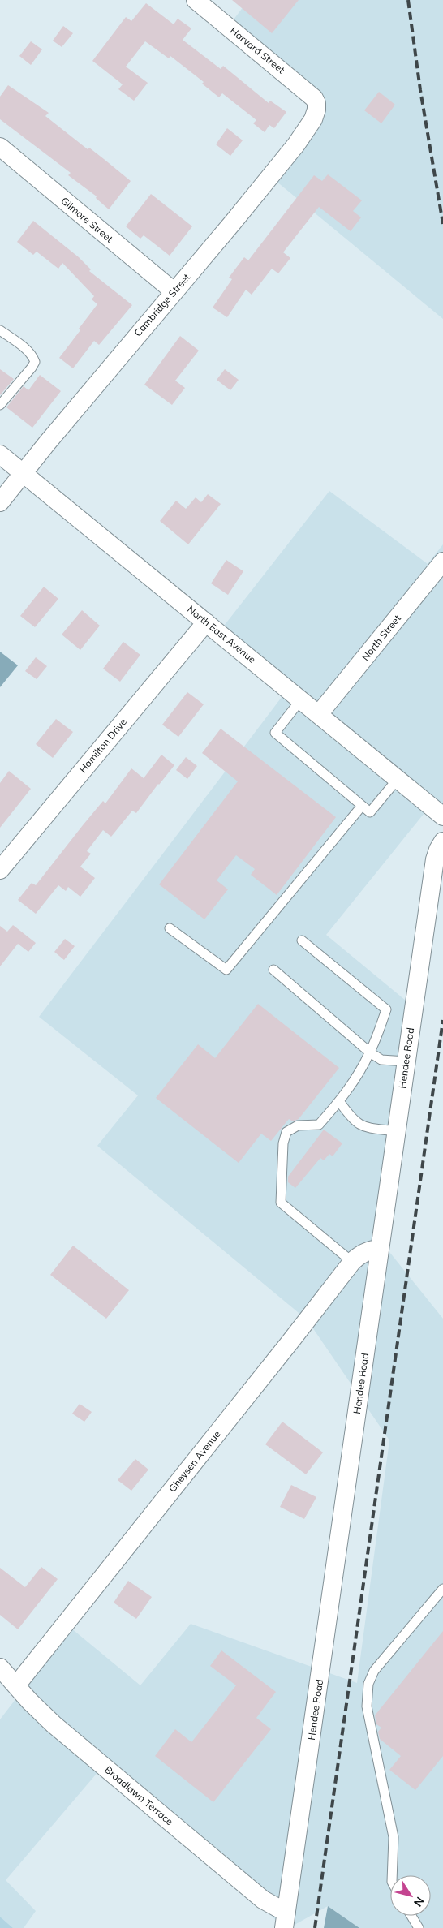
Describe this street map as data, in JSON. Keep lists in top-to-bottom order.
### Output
{
  "streets": {
    "street": [
      "Harvard Street",
      "Gilmore Street",
      "Cambridge Street",
      "North East Avenue",
      "North Street",
      "Hamilton Drive",
      "Hendee Road",
      "Gheysen Avenue",
      "Broadlawn Terrace"
    ]
  },
  "crossings": [
    ["Harvard Street", "Cambridge Street"],
    ["Gilmore Street", "Cambridge Street"],
    ["Cambridge Street", "North East Avenue"],
    ["North East Avenue", "North Street"],
    ["North East Avenue", "Hamilton Drive"],
    ["Hendee Road", "Gheysen Avenue"],
    ["Hendee Road", "Broadlawn Terrace"],
    ["Gheysen Avenue", "Broadlawn Terrace"]
  ],
  "north": "bottom right"
}
